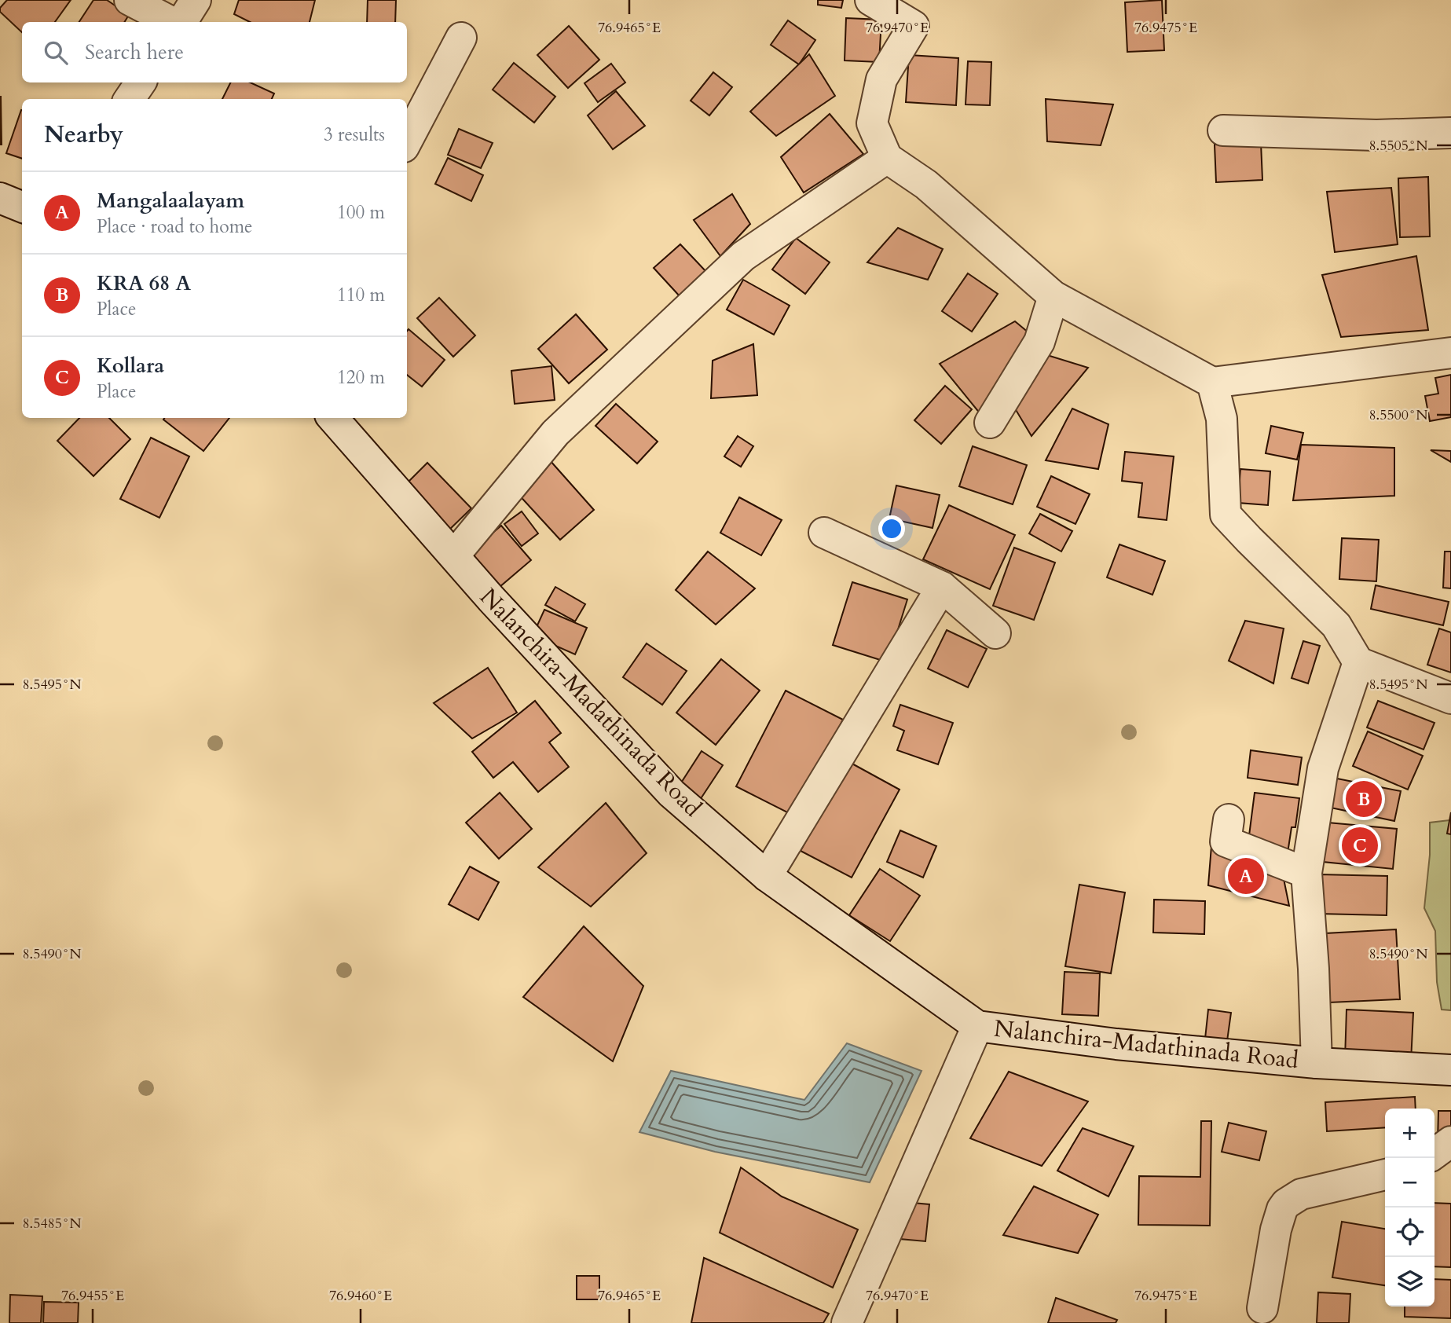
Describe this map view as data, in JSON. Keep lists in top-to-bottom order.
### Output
{
  "streets": {
    "street": ["Nalanchira-Madathinada Road"]
  },
  "page": {
    "search": "Search here",
    "heading": ["Nearby", "3 results"],
    "list": [
      {
        "mark": "A",
        "name": "Mangalaalayam",
        "note": "Place · road to home",
        "value": "100 m"
      },
      {
        "mark": "B",
        "name": "KRA 68 A",
        "note": "Place",
        "value": "110 m"
      },
      {
        "mark": "C",
        "name": "Kollara",
        "note": "Place",
        "value": "120 m"
      }
    ],
    "pins": ["B", "C", "A"],
    "map_buttons": ["+", "−"]
  },
  "coordinates": [
    "76.9465°E",
    "76.9470°E",
    "76.9475°E",
    "8.5505°N",
    "8.5500°N",
    "8.5495°N",
    "8.5490°N",
    "8.5485°N",
    "76.9455°E",
    "76.9460°E"
  ]
}
